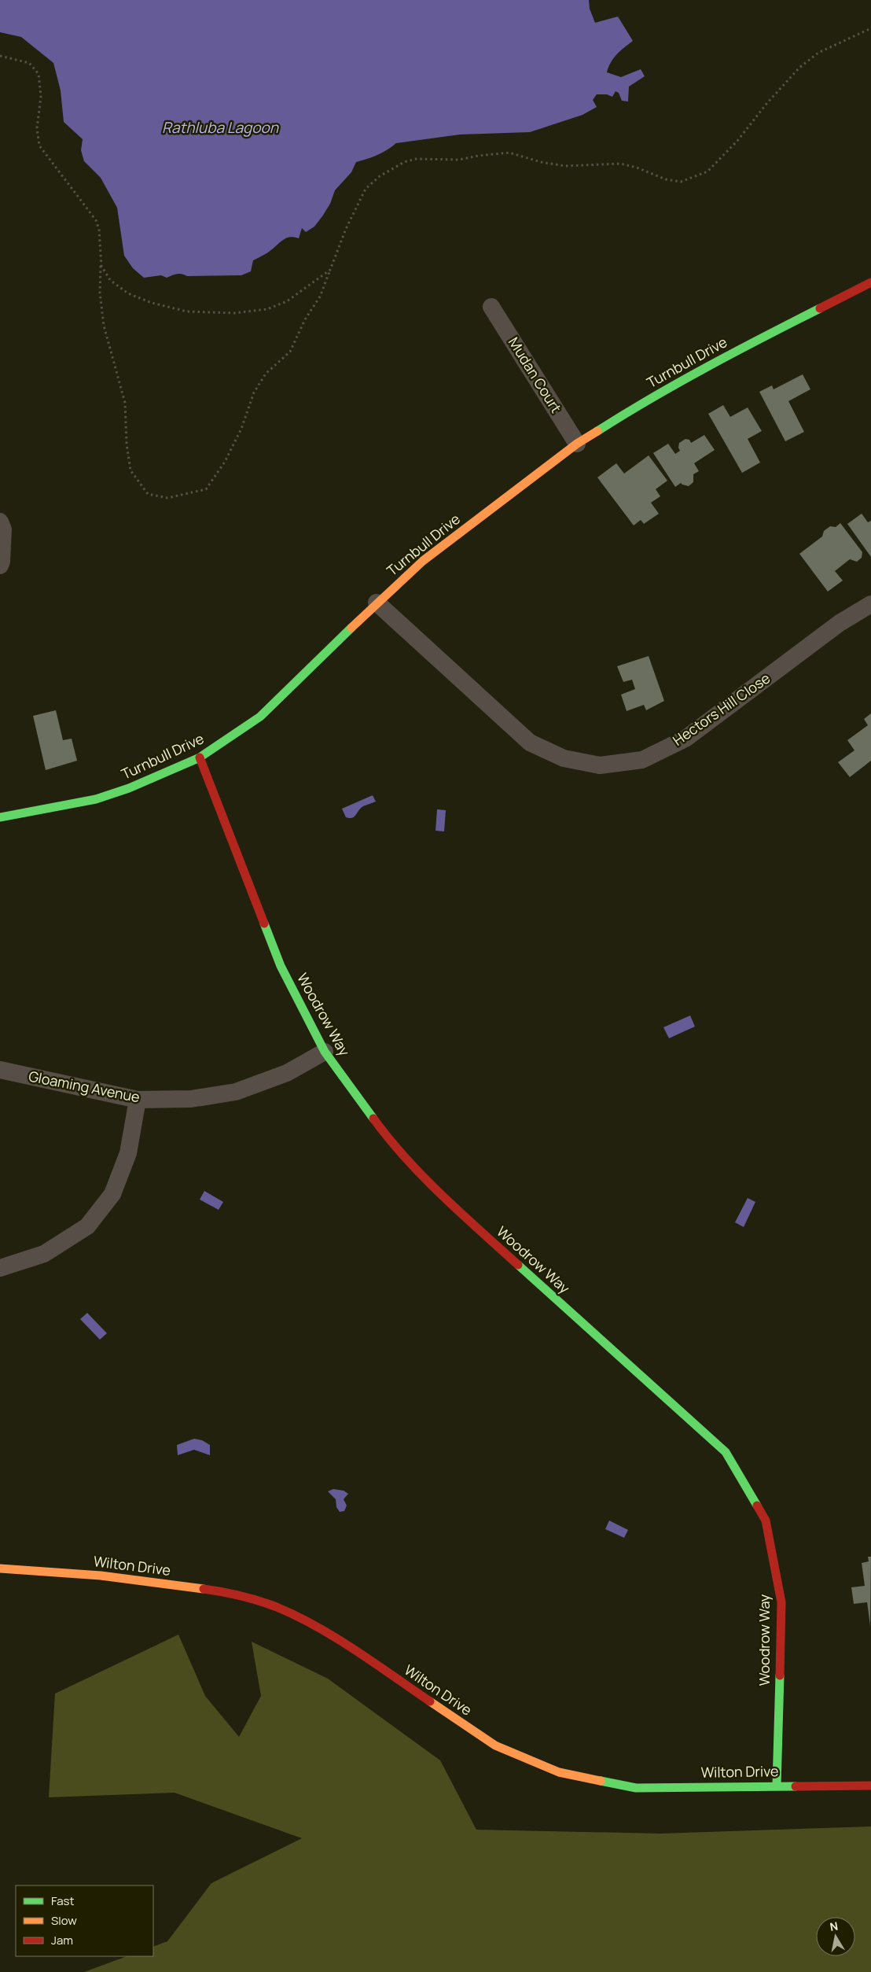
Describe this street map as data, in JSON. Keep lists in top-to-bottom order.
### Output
{
  "streets": {
    "street": [
      "Turnbull Drive",
      "Mudan Court",
      "Hectors Hill Close",
      "Woodrow Way",
      "Gloaming Avenue",
      "Wilton Drive"
    ]
  },
  "crossings": [
    ["Turnbull Drive", "Mudan Court"],
    ["Turnbull Drive", "Hectors Hill Close"],
    ["Turnbull Drive", "Woodrow Way"],
    ["Woodrow Way", "Gloaming Avenue"],
    ["Woodrow Way", "Wilton Drive"]
  ],
  "water": ["Rathluba Lagoon"],
  "legend": ["Fast", "Slow", "Jam"],
  "north": "top"
}
